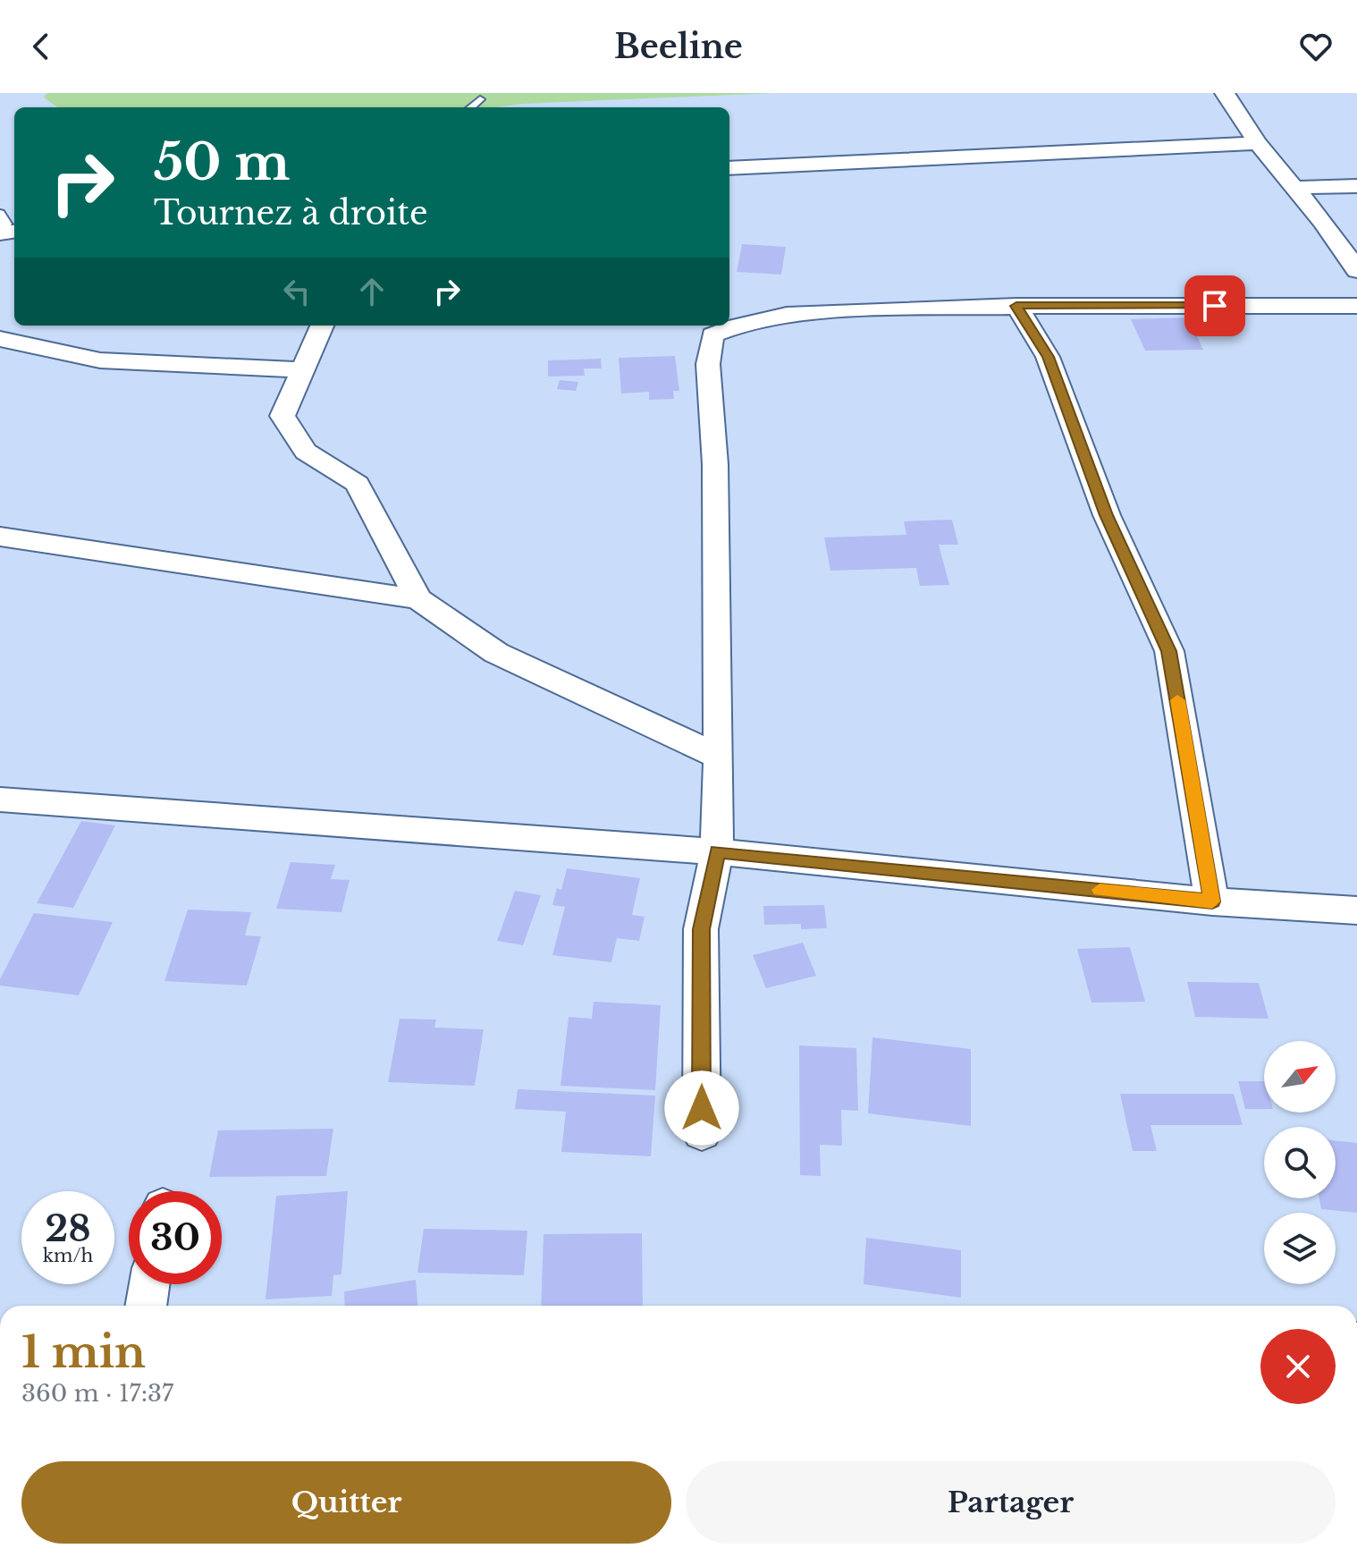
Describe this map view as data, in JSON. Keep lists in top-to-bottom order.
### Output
{
  "north": "top right",
  "page": {
    "header": "Beeline",
    "turn": ["50 m", "Tournez à droite"],
    "speed": "28 km/h",
    "limit": "30",
    "heading": ["1 min", "360 m · 17:37"],
    "buttons": ["Quitter", "Partager"]
  }
}
